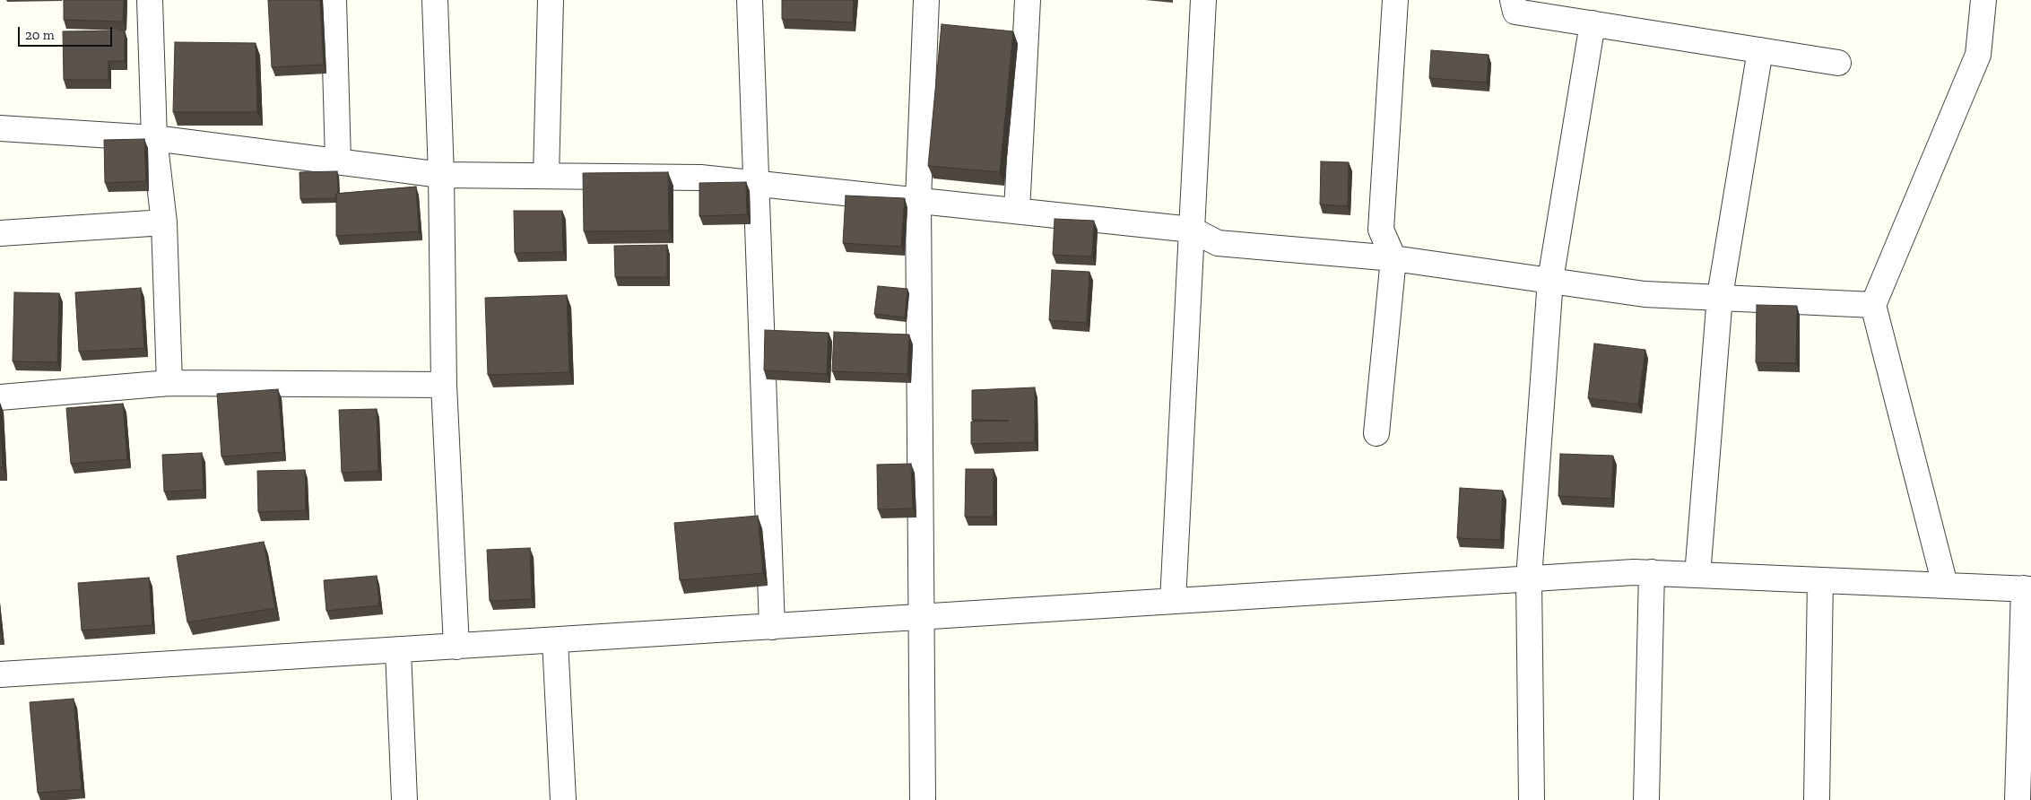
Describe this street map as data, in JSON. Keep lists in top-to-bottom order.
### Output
{
  "scale_bar": "20 m"
}
